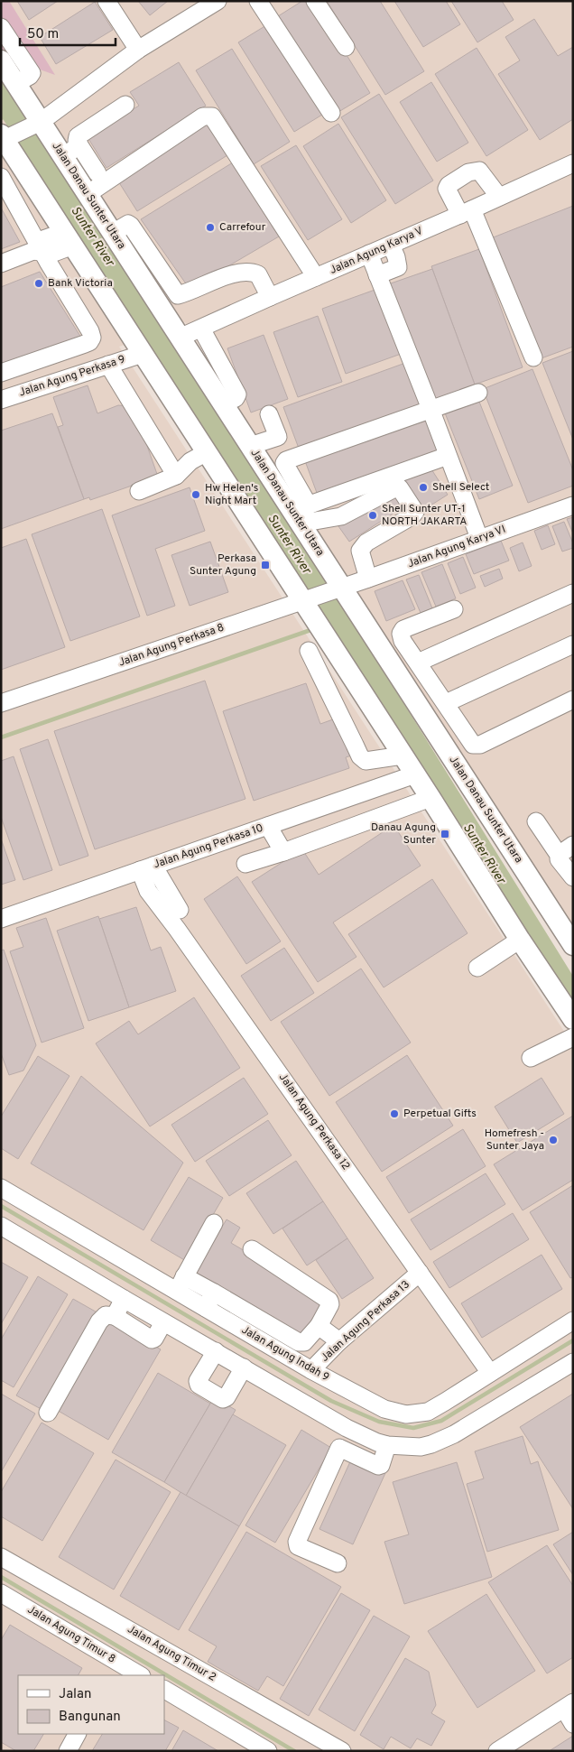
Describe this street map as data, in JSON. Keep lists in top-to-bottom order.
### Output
{
  "streets": {
    "main road": ["Jalan Danau Sunter Utara"],
    "street": [
      "Jalan Agung Karya V",
      "Jalan Agung Perkasa 9",
      "Jalan Agung Karya VI",
      "Jalan Agung Perkasa 8",
      "Jalan Agung Perkasa 10",
      "Jalan Agung Perkasa 12",
      "Jalan Agung Perkasa 13",
      "Jalan Agung Indah 9",
      "Jalan Agung Timur 8",
      "Jalan Agung Timur 2"
    ]
  },
  "crossings": [
    ["Jalan Danau Sunter Utara", "Jalan Agung Karya V"],
    ["Jalan Danau Sunter Utara", "Jalan Agung Karya VI"],
    ["Jalan Danau Sunter Utara", "Jalan Agung Perkasa 8"],
    ["Jalan Agung Karya VI", "Jalan Agung Perkasa 8"],
    ["Jalan Agung Perkasa 10", "Jalan Agung Perkasa 12"],
    ["Jalan Agung Perkasa 12", "Jalan Agung Perkasa 13"],
    ["Jalan Agung Perkasa 12", "Jalan Agung Indah 9"],
    ["Jalan Agung Perkasa 13", "Jalan Agung Indah 9"]
  ],
  "water": ["Sunter River"],
  "places": {
    "other": [
      "Carrefour",
      "Bank Victoria",
      "Shell Select",
      "Hw Helen's Night Mart",
      "Shell Sunter UT-1 NORTH JAKARTA",
      "Perpetual Gifts",
      "Homefresh - Sunter Jaya"
    ],
    "transit": ["Perkasa Sunter Agung", "Danau Agung Sunter"]
  },
  "legend": ["Jalan", "Bangunan"],
  "scale_bar": "50 m"
}
